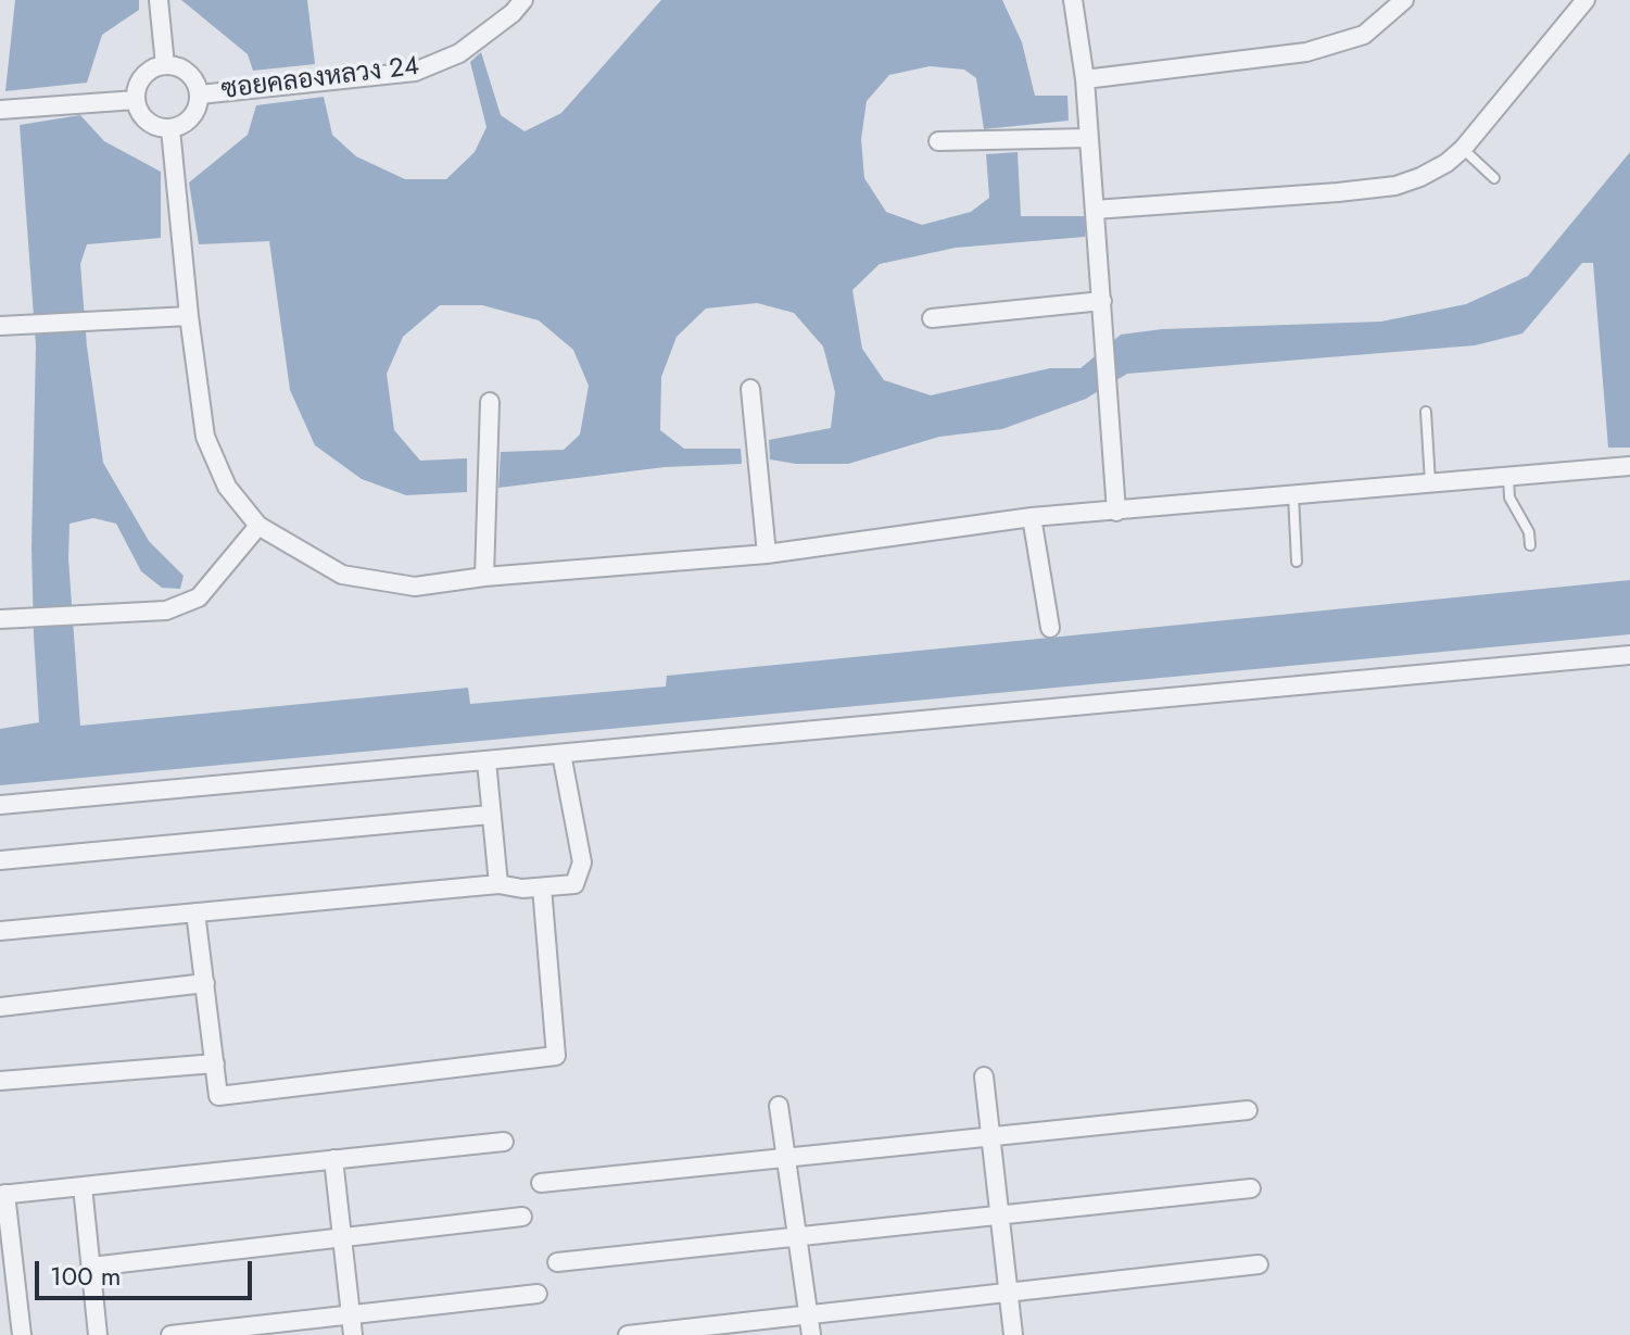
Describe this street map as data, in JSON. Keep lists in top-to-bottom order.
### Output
{
  "streets": {
    "street": ["ซอยคลองหลวง 24"]
  },
  "scale_bar": "100 m"
}
